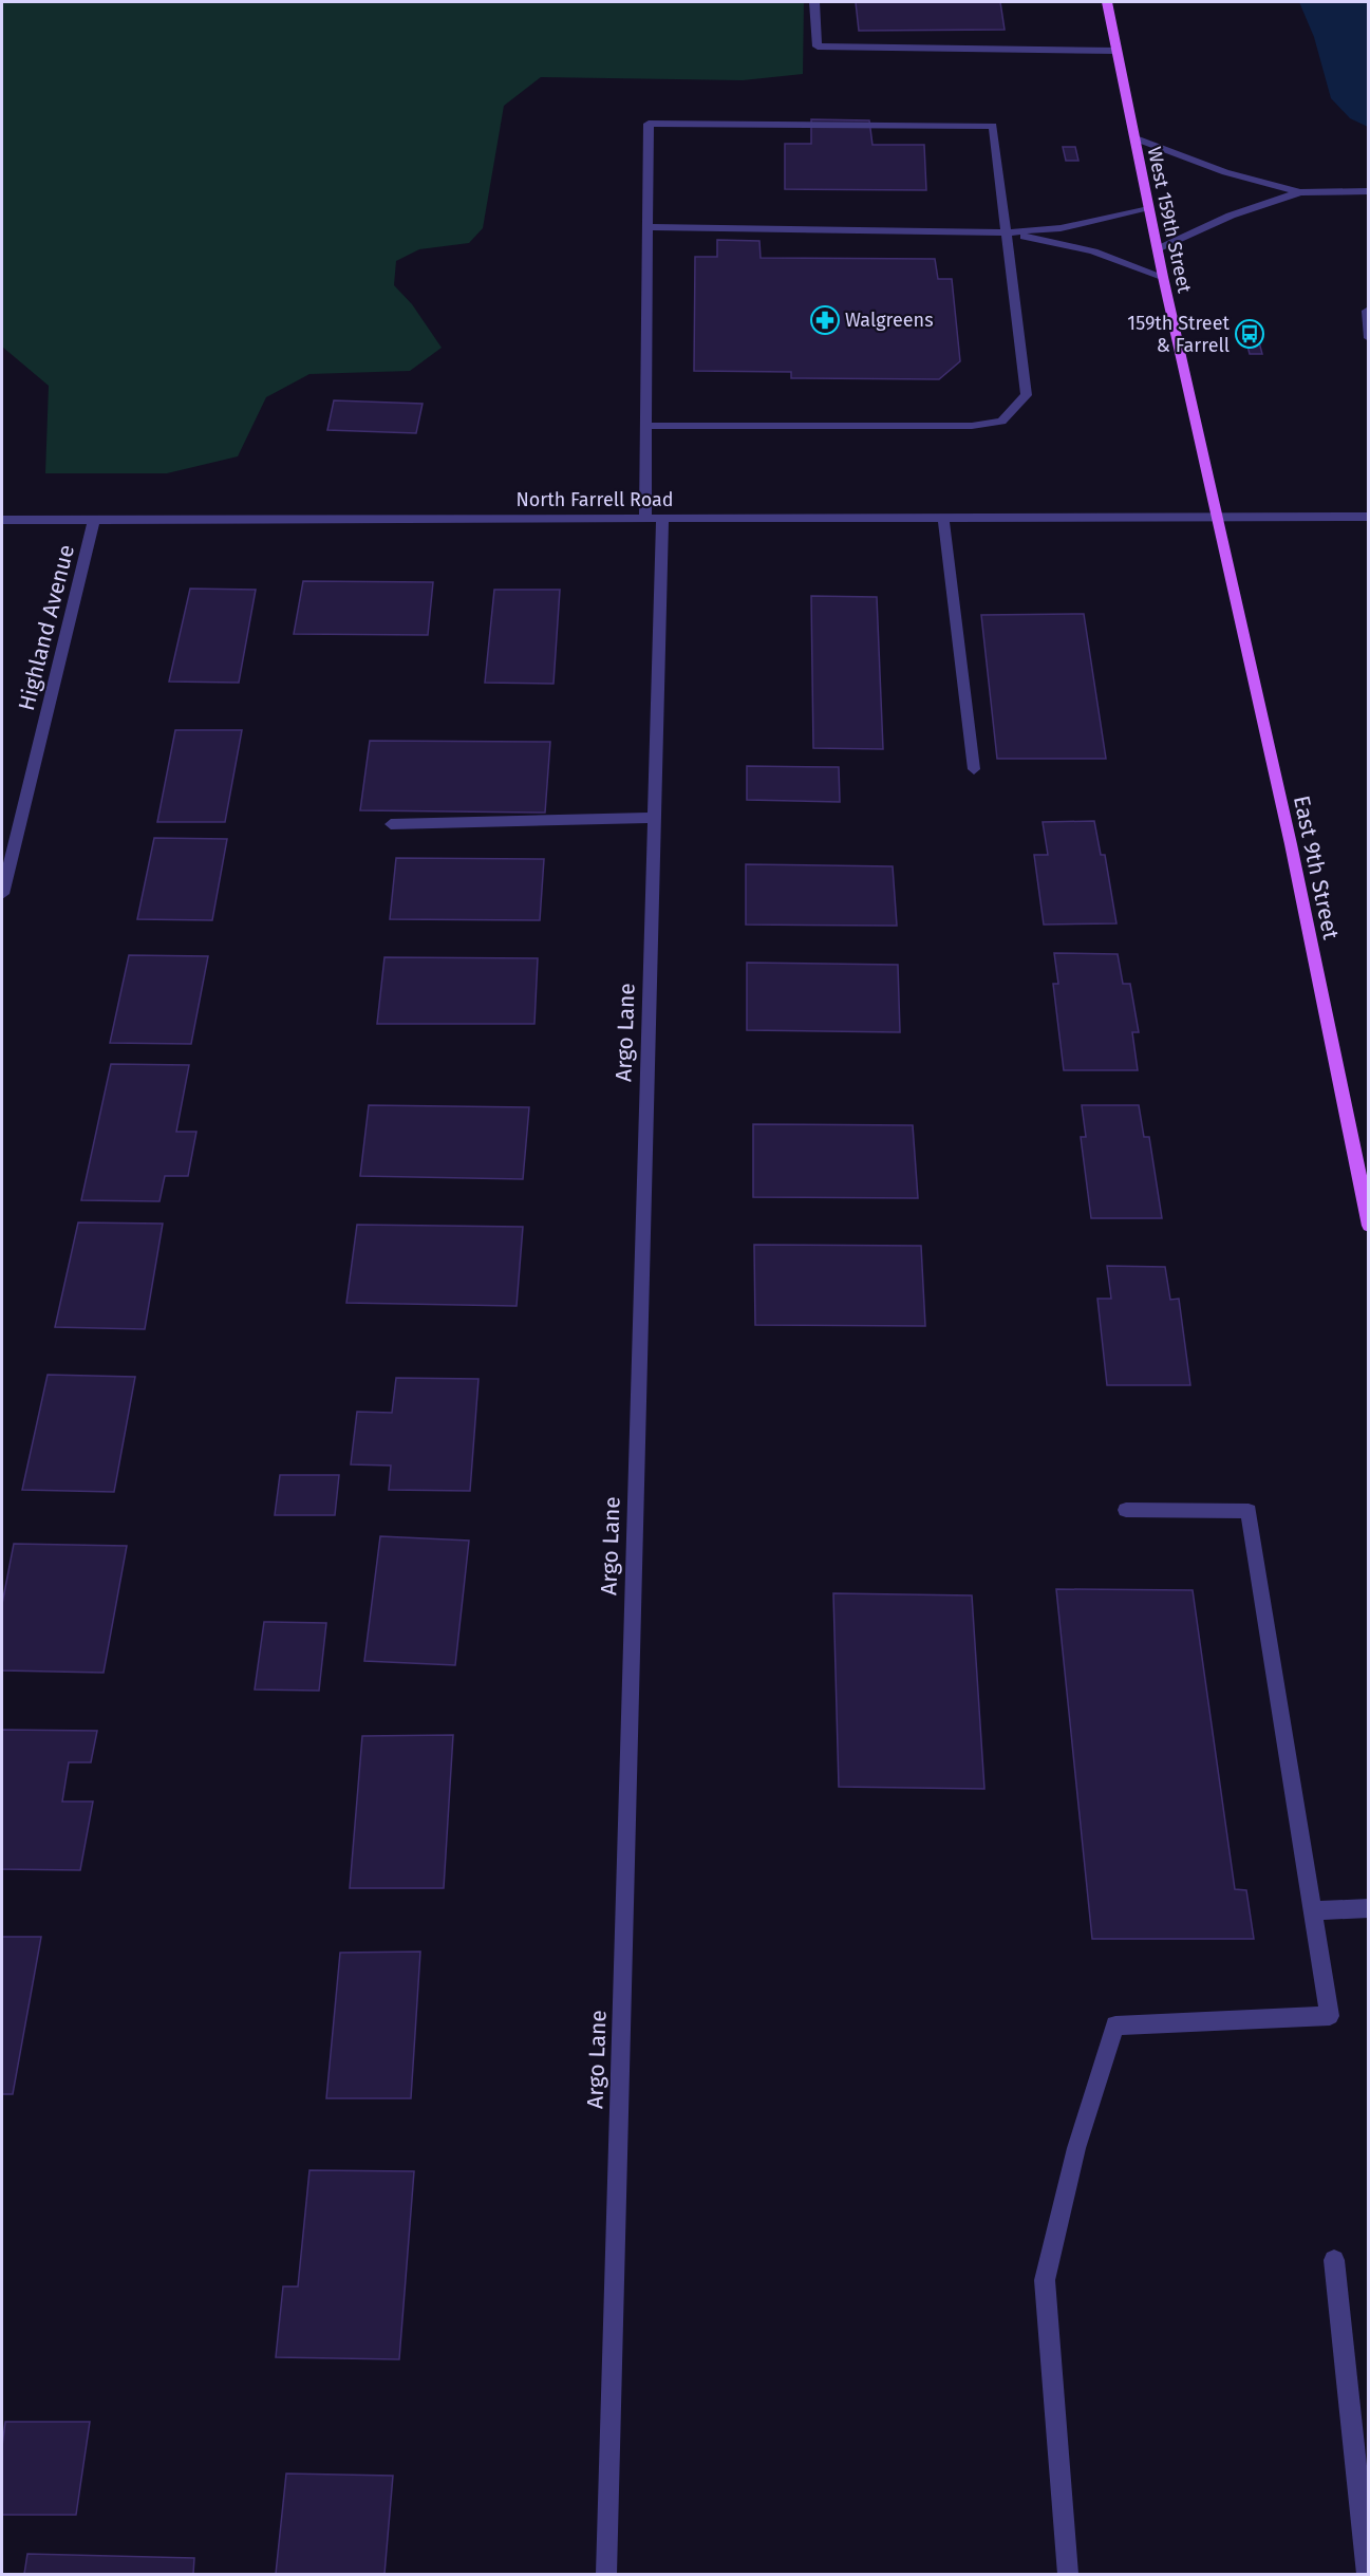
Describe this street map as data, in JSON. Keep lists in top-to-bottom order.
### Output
{
  "streets": {
    "main road": ["West 159th Street", "East 9th Street"],
    "street": ["North Farrell Road", "Highland Avenue", "Argo Lane"]
  },
  "crossings": [
    ["West 159th Street", "North Farrell Road"],
    ["West 159th Street", "East 9th Street"],
    ["North Farrell Road", "Highland Avenue"],
    ["North Farrell Road", "East 9th Street"],
    ["North Farrell Road", "Argo Lane"]
  ],
  "places": {
    "pharmacy": ["Walgreens"],
    "bus stop": ["159th Street & Farrell"]
  }
}
